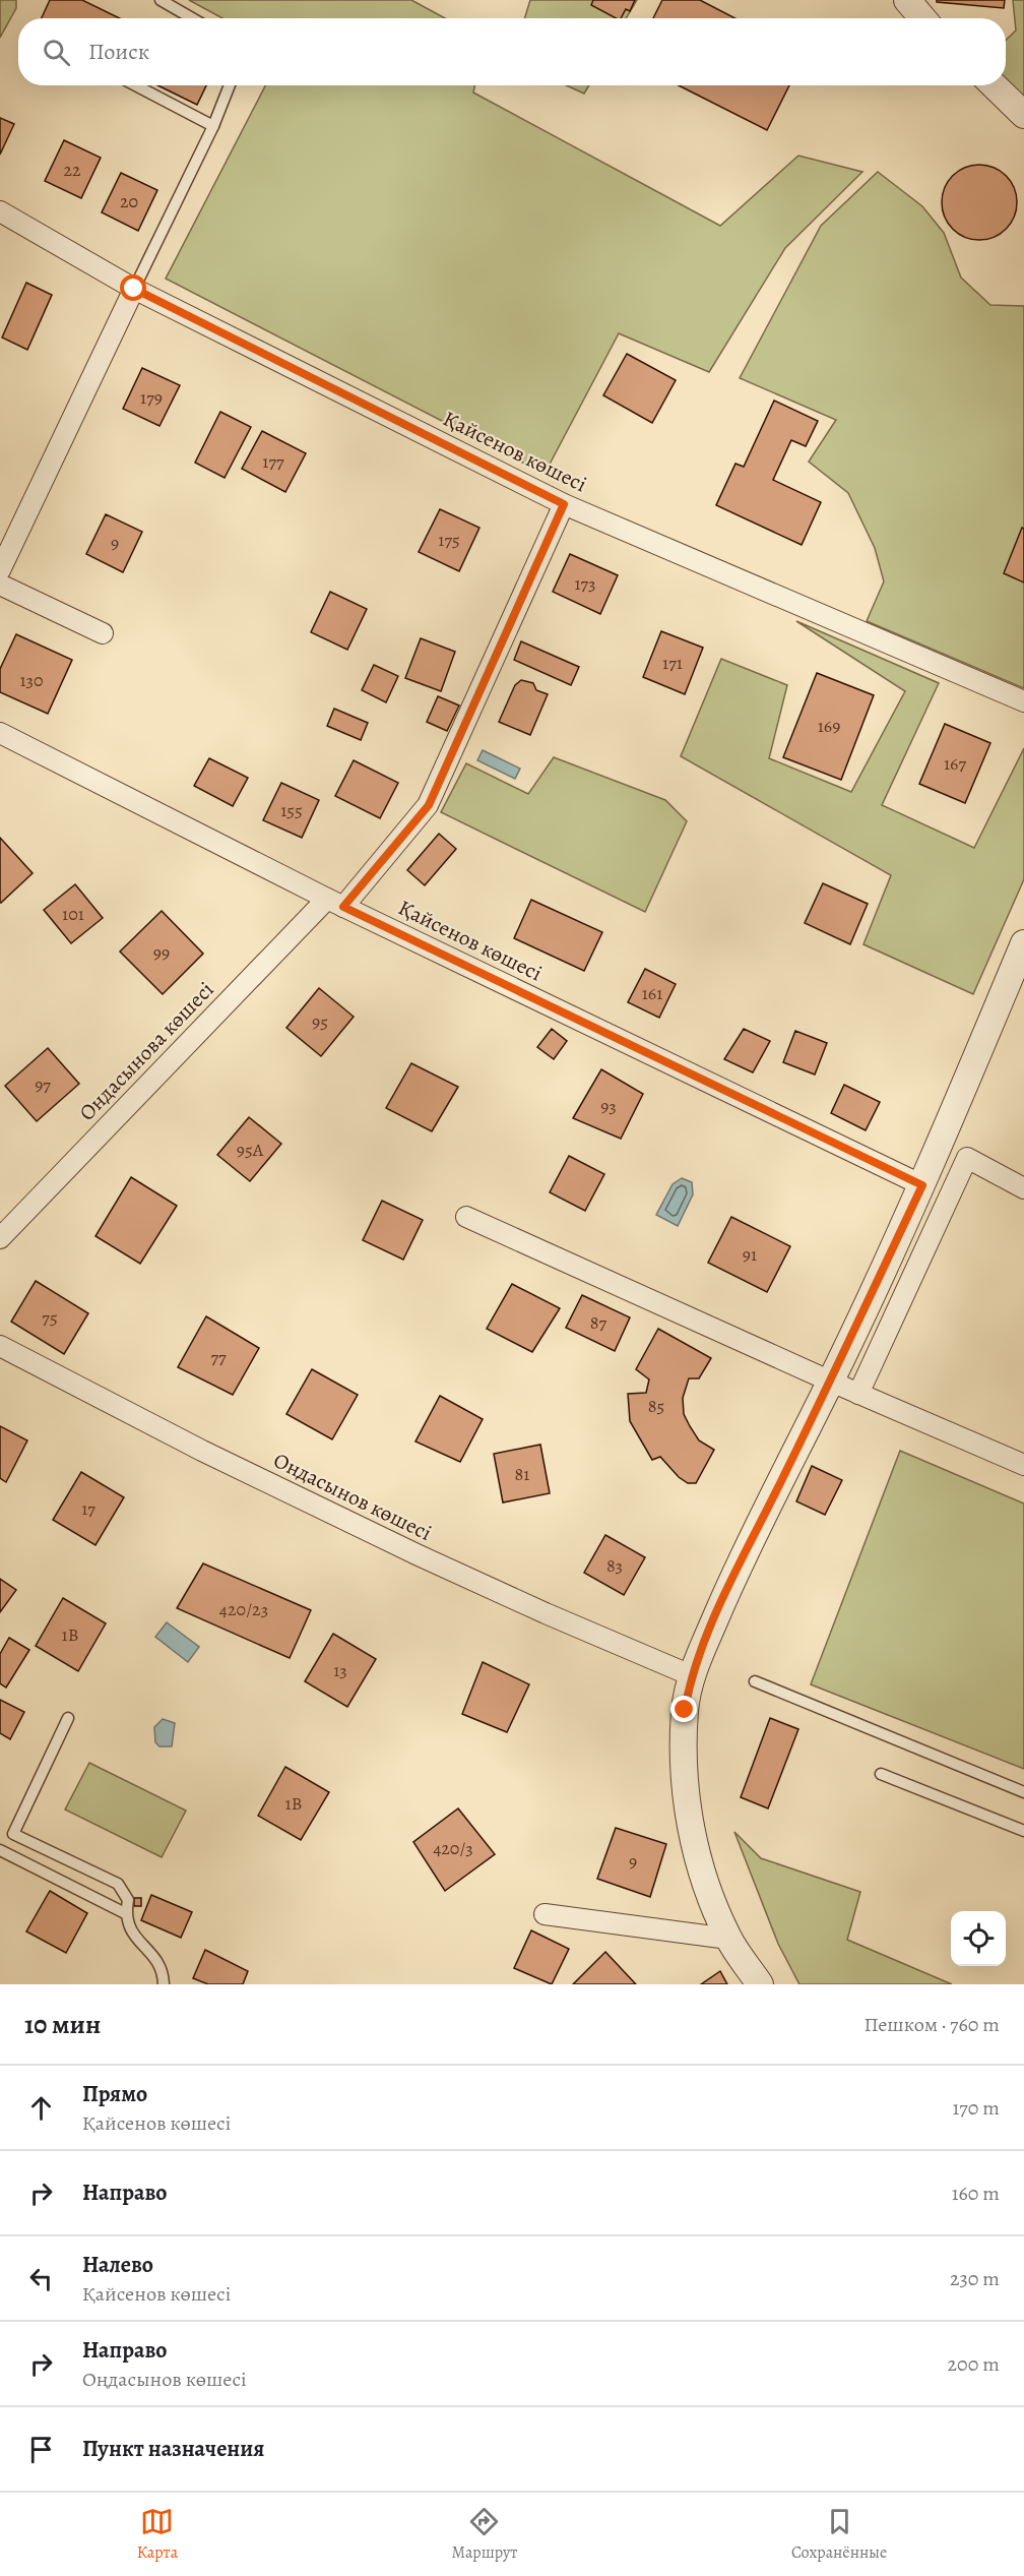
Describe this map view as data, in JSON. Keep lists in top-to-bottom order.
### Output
{
  "streets": {
    "street": ["Қайсенов көшесі", "Ондасынова көшесі", "Ондасынов көшесі"]
  },
  "crossings": [
    ["Қайсенов көшесі", "Ондасынова көшесі"]
  ],
  "house_numbers": [
    "22",
    "20",
    "179",
    "177",
    "175",
    "9",
    "173",
    "171",
    "130",
    "169",
    "167",
    "155",
    "101",
    "99",
    "161",
    "95",
    "97",
    "93",
    "95А",
    "91",
    "75",
    "87",
    "77",
    "85",
    "81",
    "17",
    "83",
    "420/23",
    "1B",
    "13",
    "1B",
    "420/3",
    "9"
  ],
  "page": {
    "search": "Поиск",
    "heading": ["10 мин", "Пешком · 760 m"],
    "list": [
      ["Прямо", "Қайсенов көшесі", "170 m"],
      ["Направо", "160 m"],
      ["Налево", "Қайсенов көшесі", "230 m"],
      ["Направо", "Оңдасынов көшесі", "200 m"],
      "Пункт назначения"
    ],
    "nav": ["Карта", "Маршрут", "Сохранённые"]
  }
}
